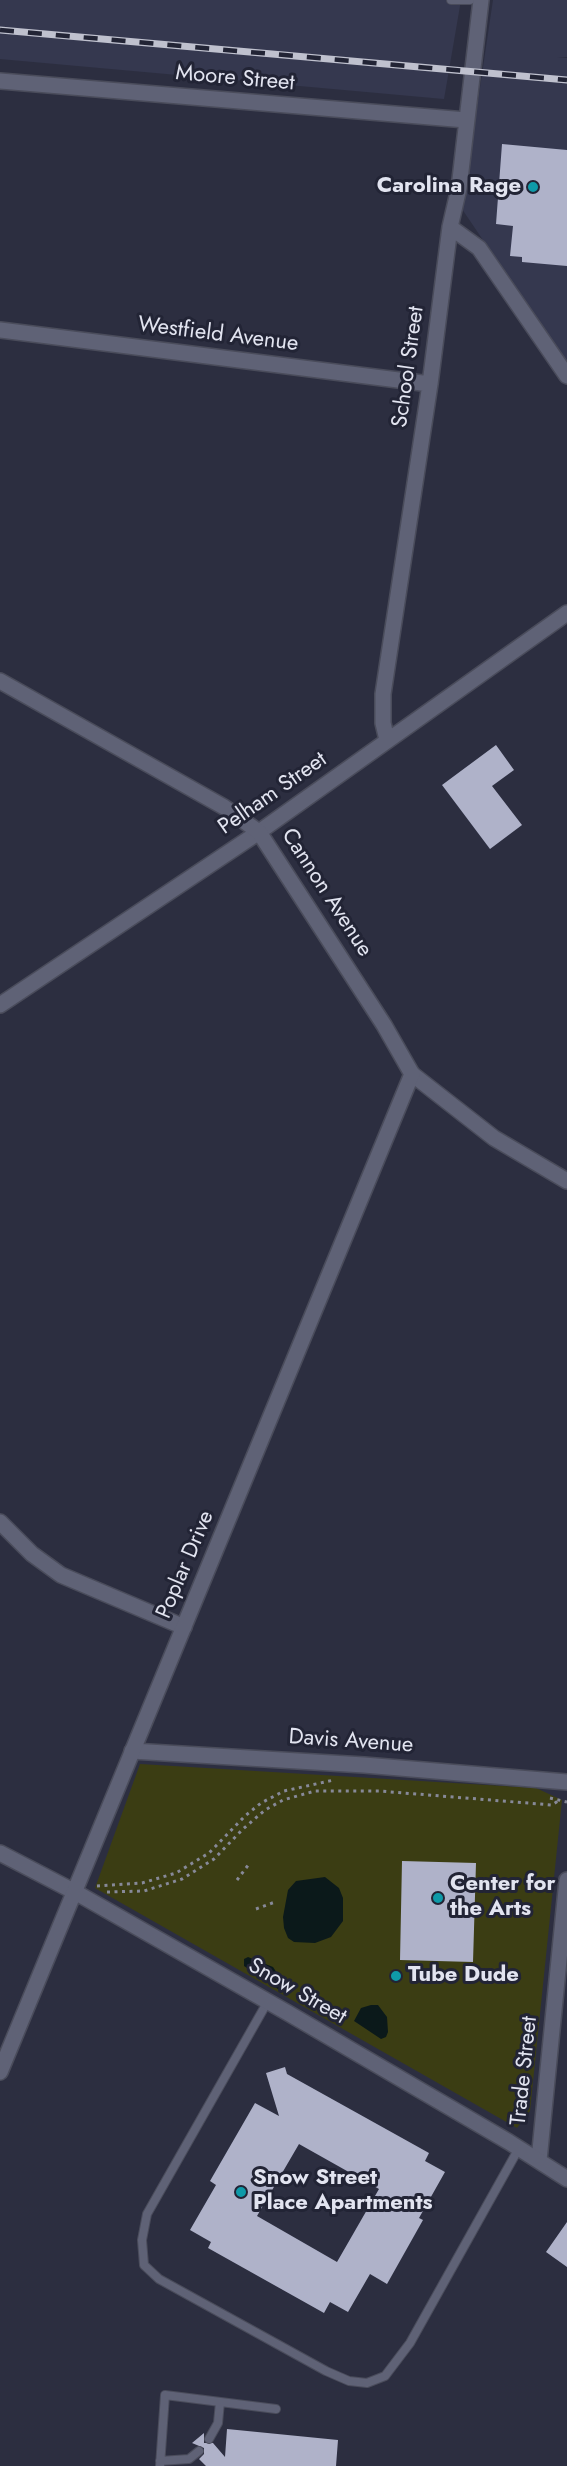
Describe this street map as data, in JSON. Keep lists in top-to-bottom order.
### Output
{
  "streets": {
    "street": [
      "Moore Street",
      "Westfield Avenue",
      "School Street",
      "Pelham Street",
      "Cannon Avenue",
      "Poplar Drive",
      "Davis Avenue",
      "Snow Street",
      "Trade Street"
    ]
  },
  "crossings": [
    ["Moore Street", "School Street"],
    ["Westfield Avenue", "School Street"],
    ["School Street", "Pelham Street"],
    ["Pelham Street", "Cannon Avenue"],
    ["Cannon Avenue", "Poplar Drive"],
    ["Poplar Drive", "Davis Avenue"],
    ["Poplar Drive", "Snow Street"],
    ["Snow Street", "Trade Street"]
  ],
  "places": [
    "Carolina Rage",
    "Center for the Arts",
    "Tube Dude",
    "Snow Street Place Apartments"
  ]
}
